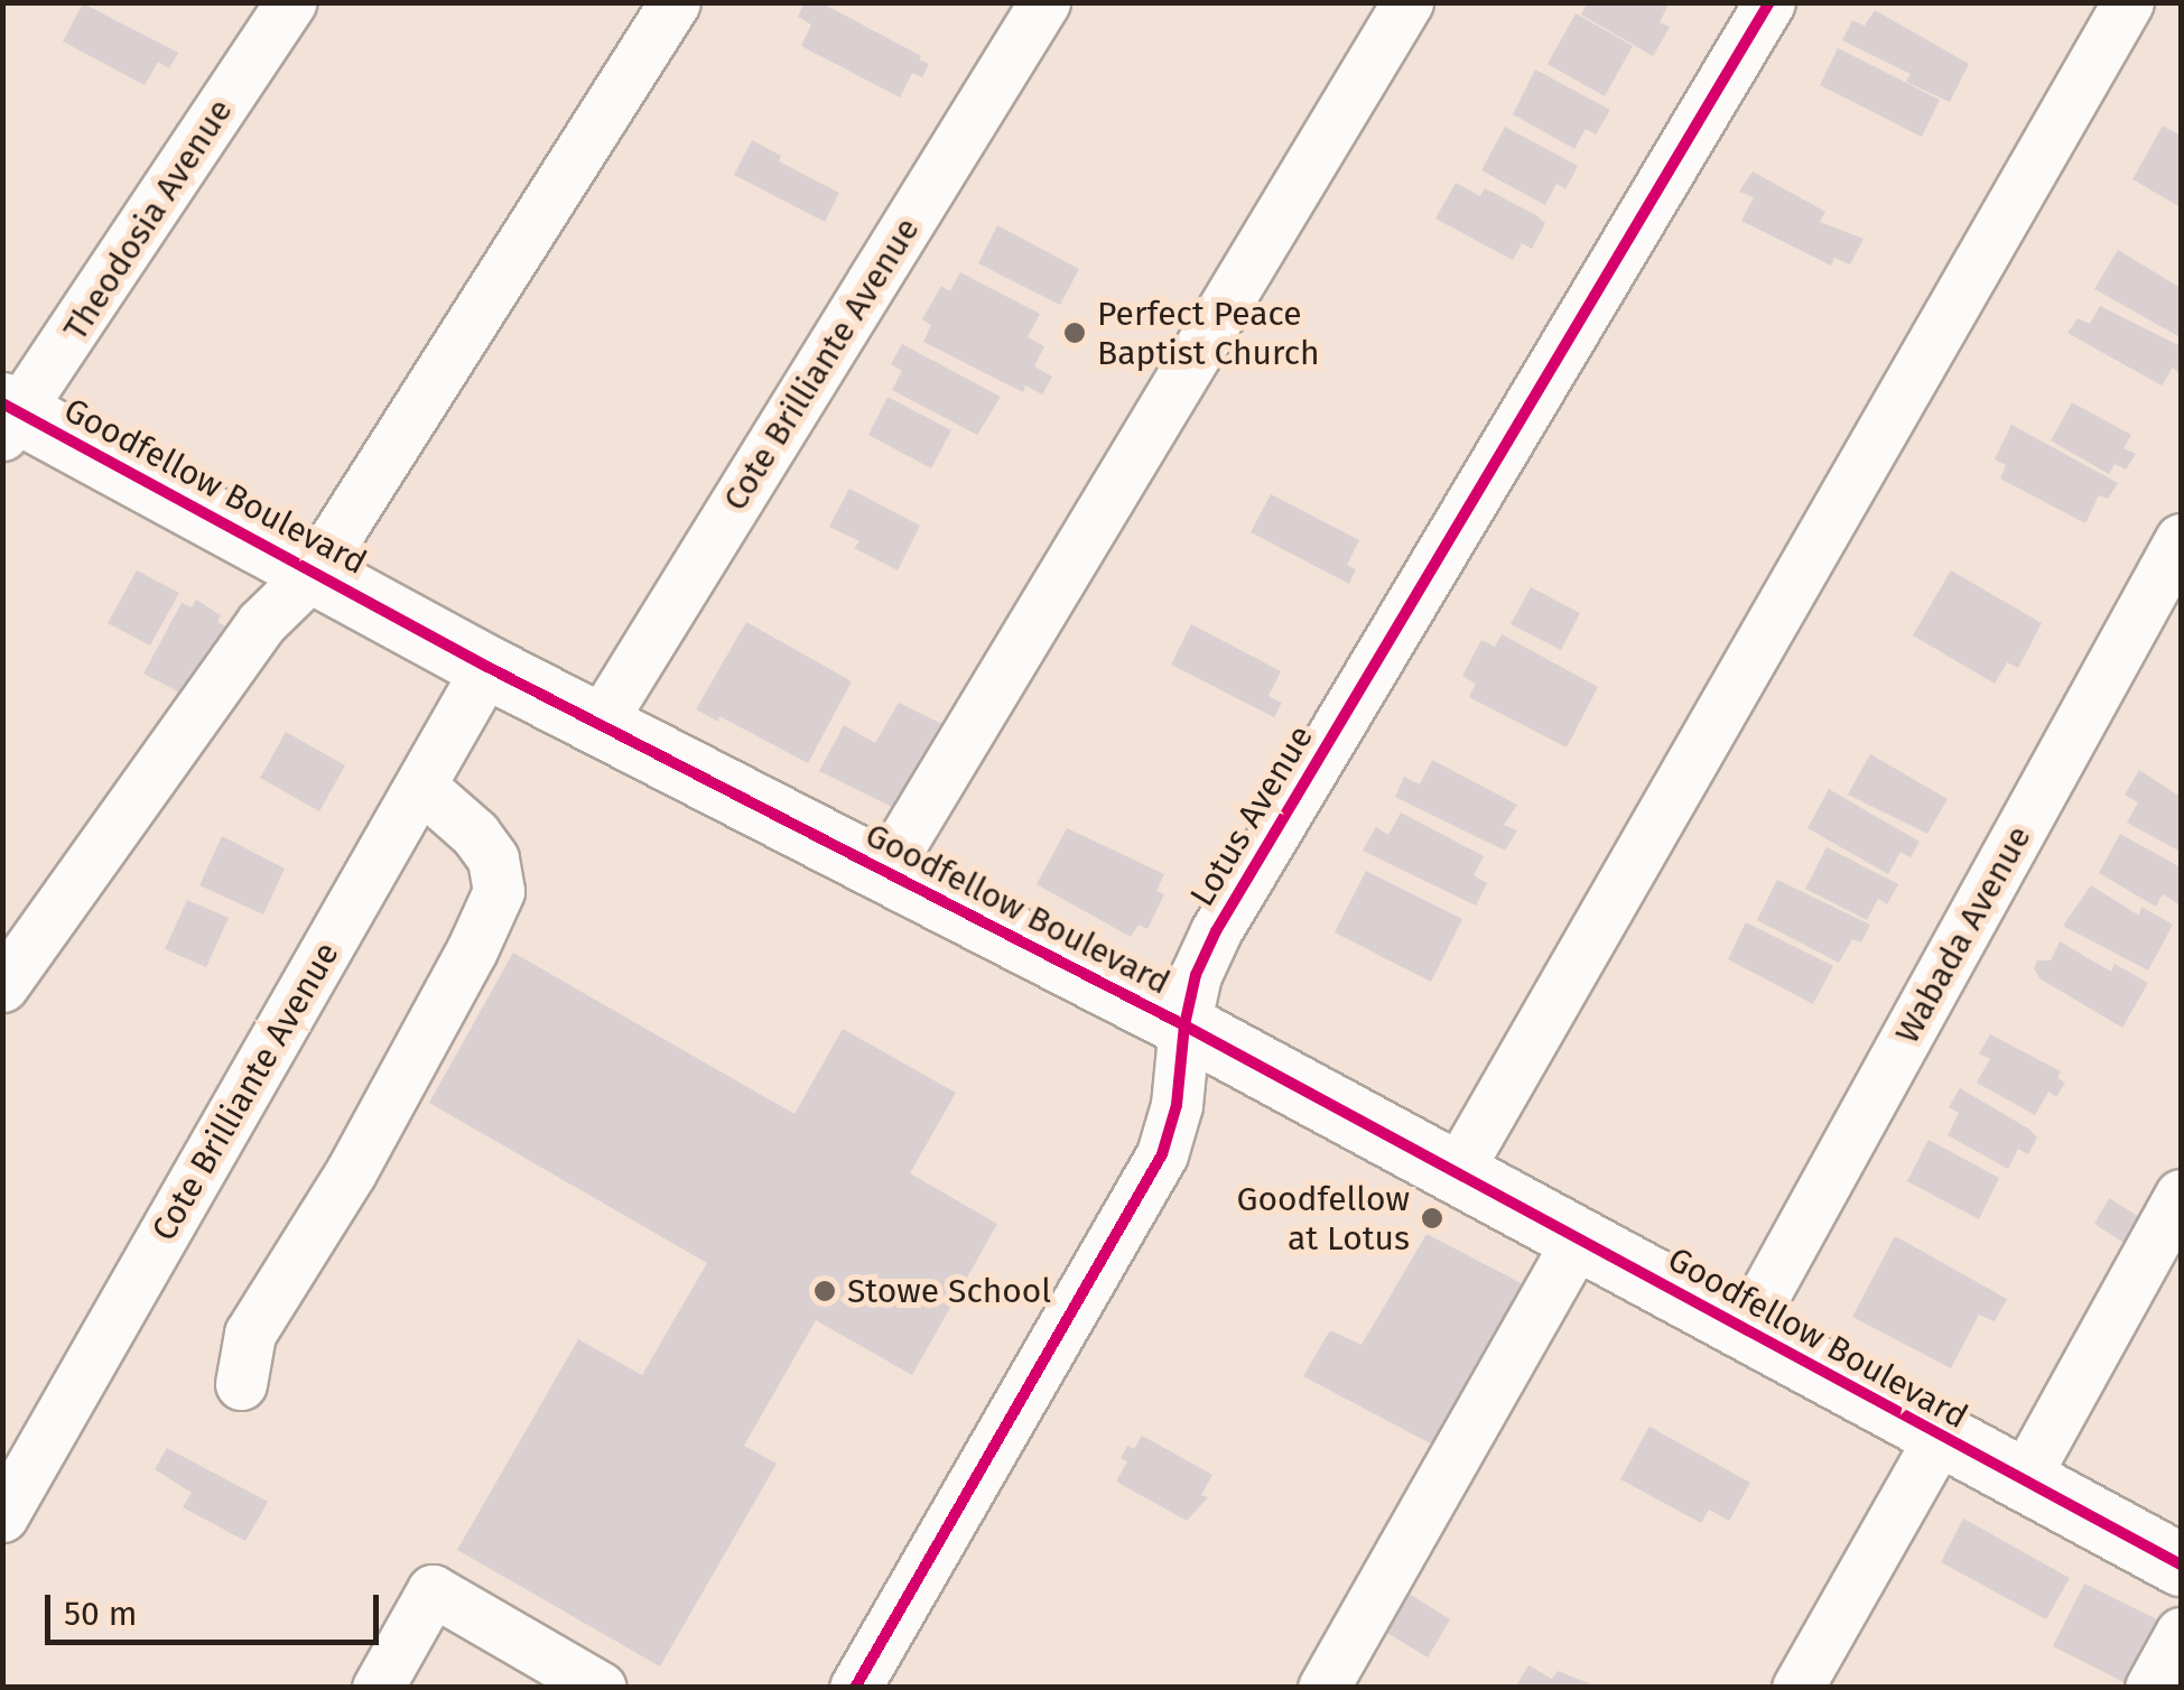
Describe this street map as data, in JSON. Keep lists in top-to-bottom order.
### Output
{
  "streets": {
    "main road": ["Goodfellow Boulevard"],
    "street": [
      "Theodosia Avenue",
      "Cote Brilliante Avenue",
      "Lotus Avenue",
      "Wabada Avenue"
    ]
  },
  "crossings": [
    ["Theodosia Avenue", "Goodfellow Boulevard"],
    ["Cote Brilliante Avenue", "Goodfellow Boulevard"],
    ["Goodfellow Boulevard", "Lotus Avenue"],
    ["Goodfellow Boulevard", "Wabada Avenue"]
  ],
  "places": ["Perfect Peace Baptist Church", "Goodfellow at Lotus", "Stowe School"],
  "scale_bar": "50 m"
}
